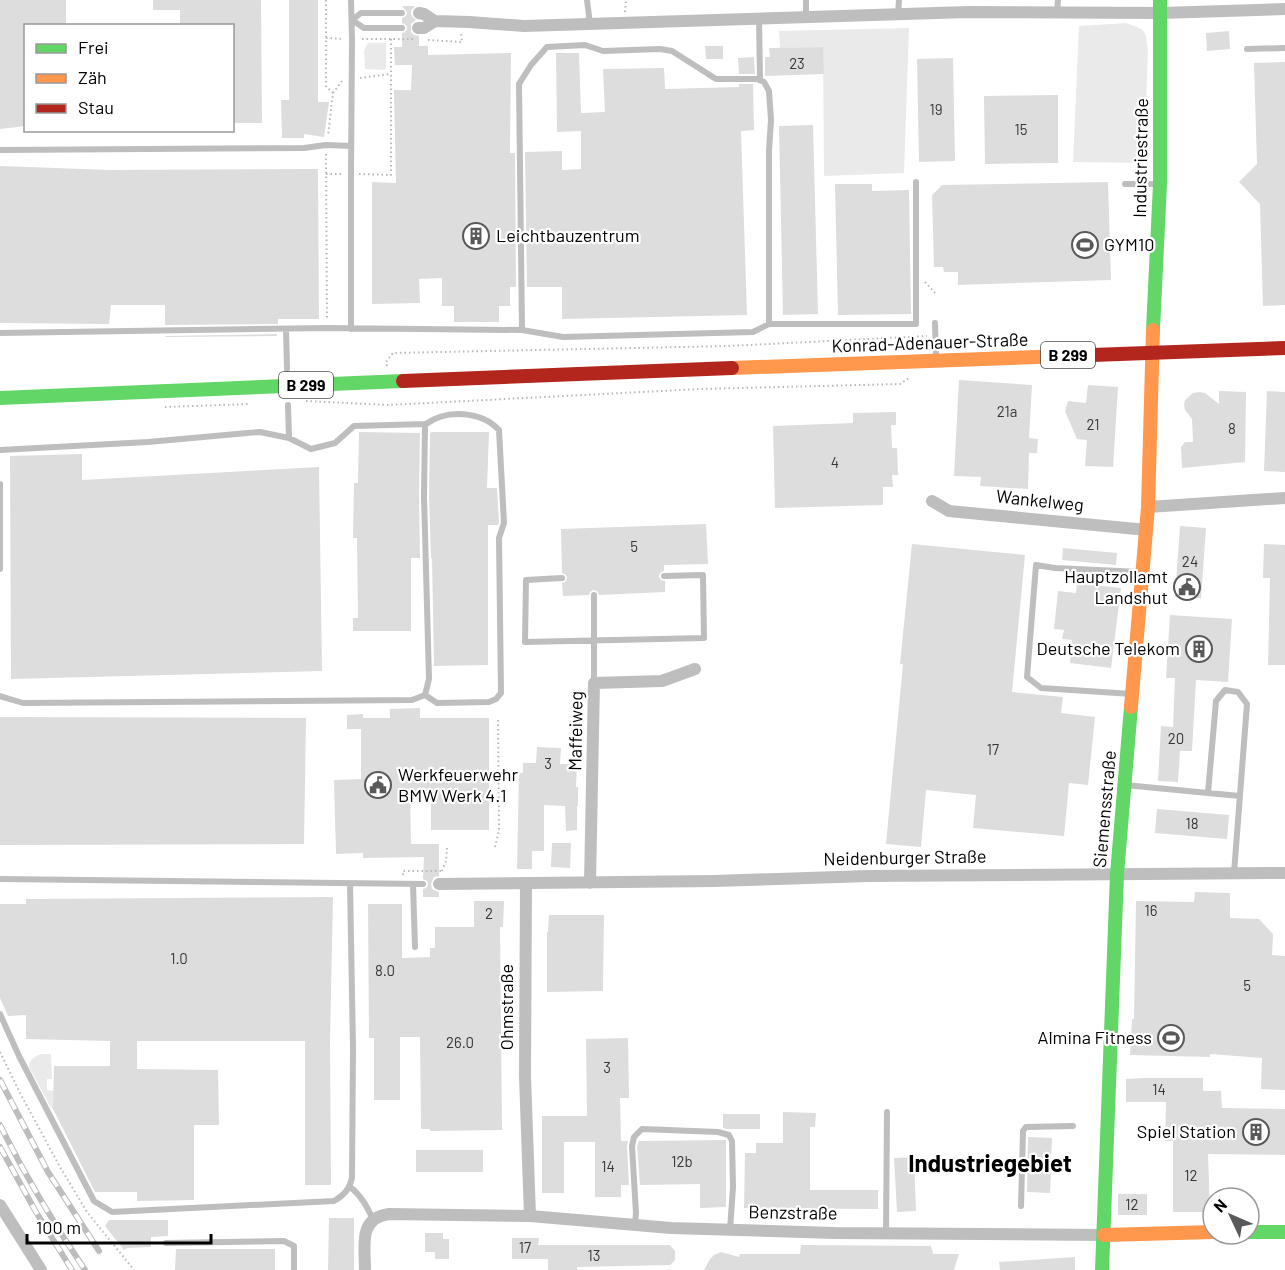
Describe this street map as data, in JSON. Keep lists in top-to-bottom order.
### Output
{
  "streets": {
    "main road": [
      "Industriestraße",
      "Konrad-Adenauer-Straße",
      "B 299",
      "Siemensstraße",
      "Benzstraße"
    ],
    "street": [
      "Wankelweg",
      "Maffeiweg",
      "Neidenburger Straße",
      "Ohmstraße"
    ]
  },
  "crossings": [
    ["Industriestraße", "Konrad-Adenauer-Straße"],
    ["Industriestraße", "Siemensstraße"],
    ["Konrad-Adenauer-Straße", "Siemensstraße"],
    ["Wankelweg", "Siemensstraße"],
    ["Maffeiweg", "Neidenburger Straße"],
    ["Siemensstraße", "Neidenburger Straße"],
    ["Siemensstraße", "Benzstraße"],
    ["Neidenburger Straße", "Ohmstraße"],
    ["Ohmstraße", "Benzstraße"]
  ],
  "districts": ["Industriegebiet"],
  "places": {
    "building": ["Leichtbauzentrum", "Deutsche Telekom", "Spiel Station"],
    "sports": ["GYM10", "Almina Fitness"],
    "public building": ["Hauptzollamt Landshut", "Werkfeuerwehr BMW Werk 4.1"]
  },
  "house_numbers": [
    "23",
    "19",
    "15",
    "21a",
    "21",
    "8",
    "4",
    "5",
    "24",
    "20",
    "17",
    "3",
    "18",
    "16",
    "2",
    "1.0",
    "8.0",
    "5",
    "26.0",
    "3",
    "14",
    "12b",
    "14",
    "12",
    "12",
    "17",
    "13"
  ],
  "legend": ["Frei", "Zäh", "Stau"],
  "scale_bar": "100 m",
  "north": "top left"
}
